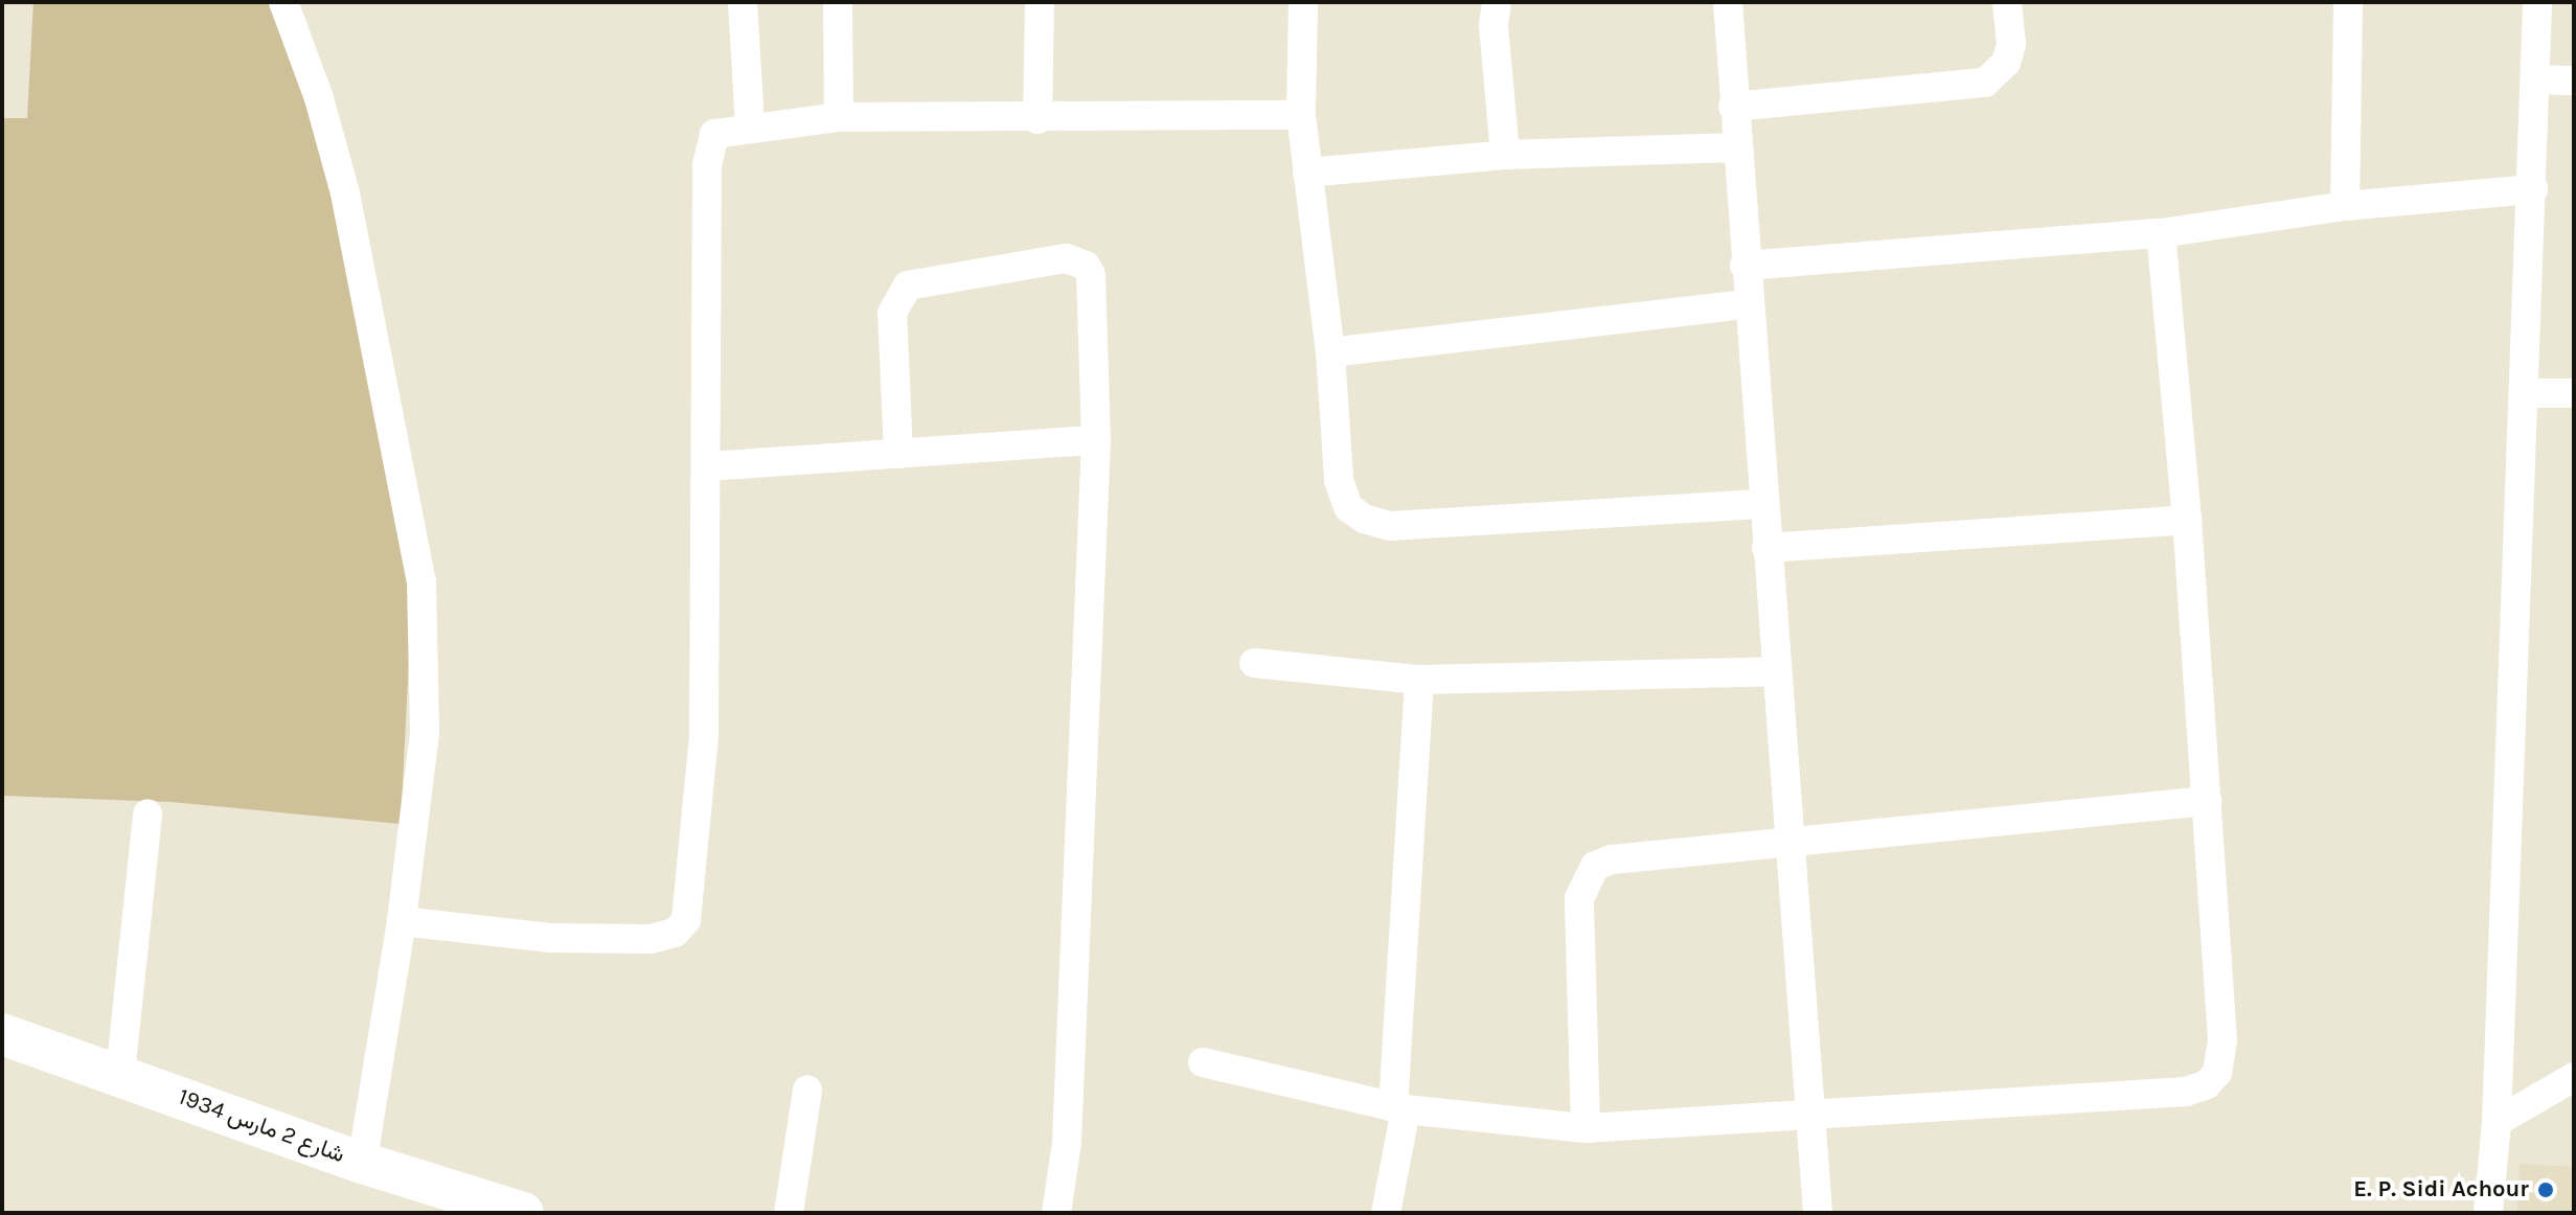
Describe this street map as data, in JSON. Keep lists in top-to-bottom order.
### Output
{
  "streets": {
    "street": ["شارع 2 مارس 1934"]
  },
  "places": ["E. P. Sidi Achour"]
}
